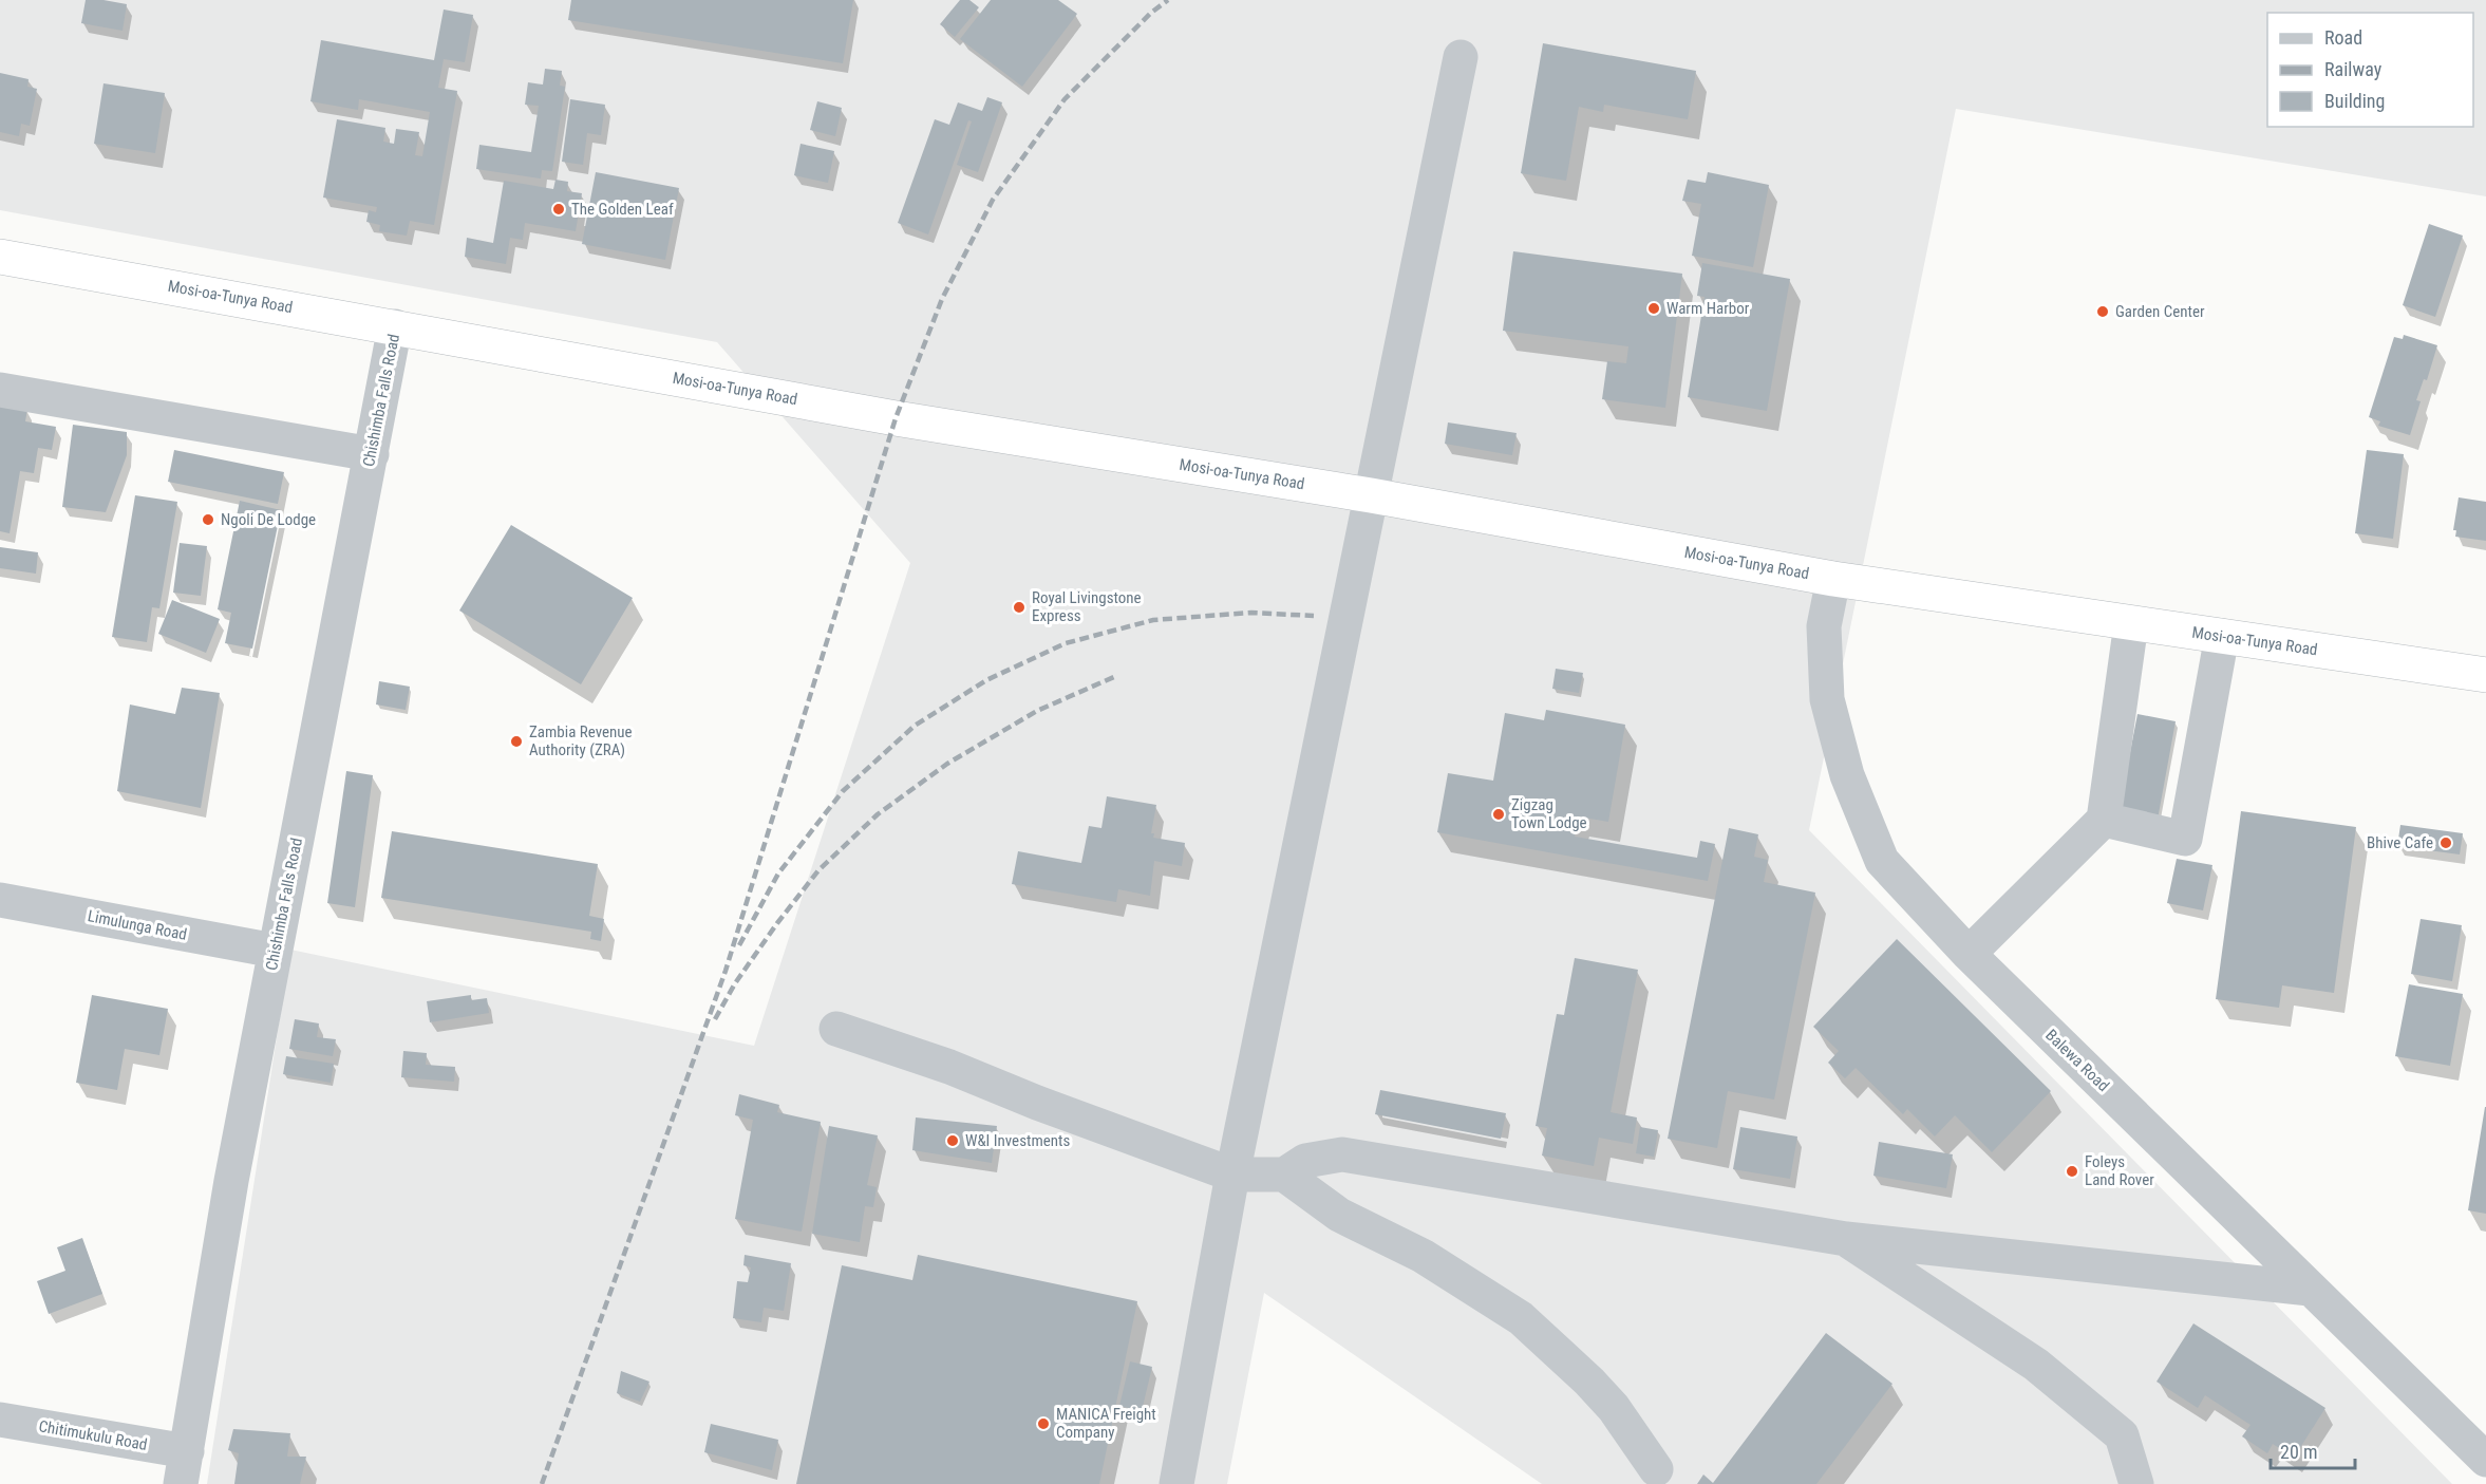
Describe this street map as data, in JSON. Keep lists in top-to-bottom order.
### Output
{
  "streets": {
    "highway": ["Mosi-oa-Tunya Road"],
    "street": [
      "Chishimba Falls Road",
      "Limulunga Road",
      "Balewa Road",
      "Chitimukulu Road"
    ]
  },
  "crossings": [
    ["Mosi-oa-Tunya Road", "Chishimba Falls Road"],
    ["Mosi-oa-Tunya Road", "Balewa Road"],
    ["Chishimba Falls Road", "Limulunga Road"],
    ["Chishimba Falls Road", "Chitimukulu Road"]
  ],
  "places": [
    "The Golden Leaf",
    "Warm Harbor",
    "Garden Center",
    "Ngoli De Lodge",
    "Royal Livingstone Express",
    "Zambia Revenue Authority (ZRA)",
    "Zigzag Town Lodge",
    "Bhive Cafe",
    "W&I Investments",
    "Foleys Land Rover",
    "MANICA Freight Company"
  ],
  "legend": ["Road", "Railway", "Building"],
  "scale_bar": "20 m"
}
